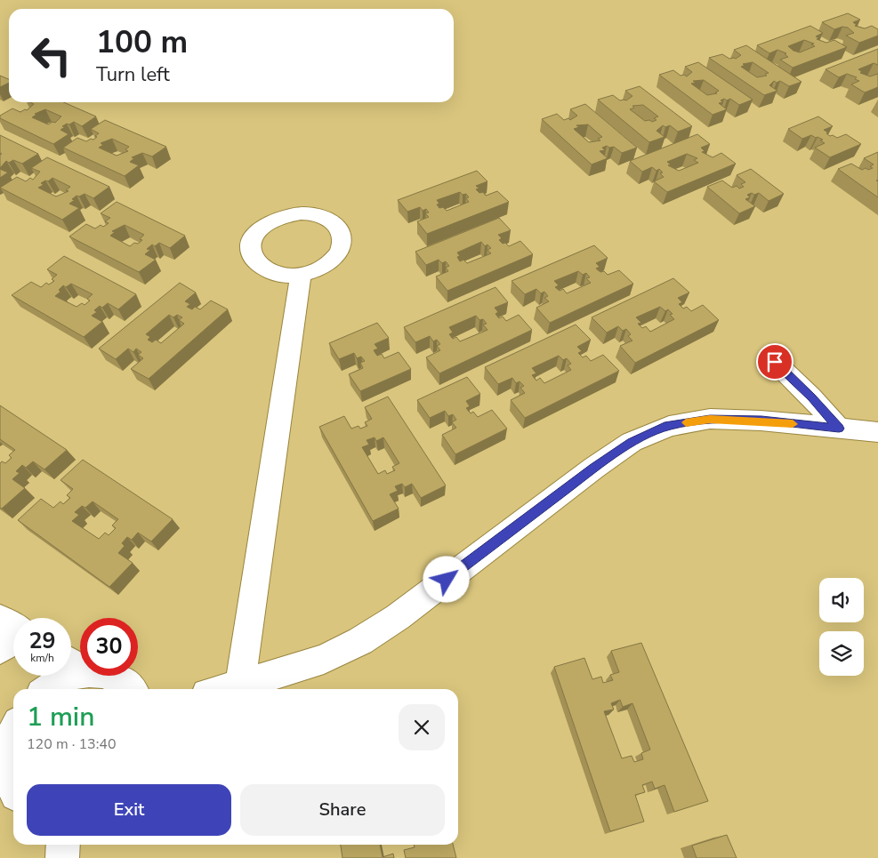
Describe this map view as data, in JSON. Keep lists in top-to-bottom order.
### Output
{
  "page": {
    "turn": ["100 m", "Turn left"],
    "speed": "29 km/h",
    "limit": "30",
    "heading": ["1 min", "120 m · 13:40"],
    "buttons": ["Exit", "Share"]
  }
}
